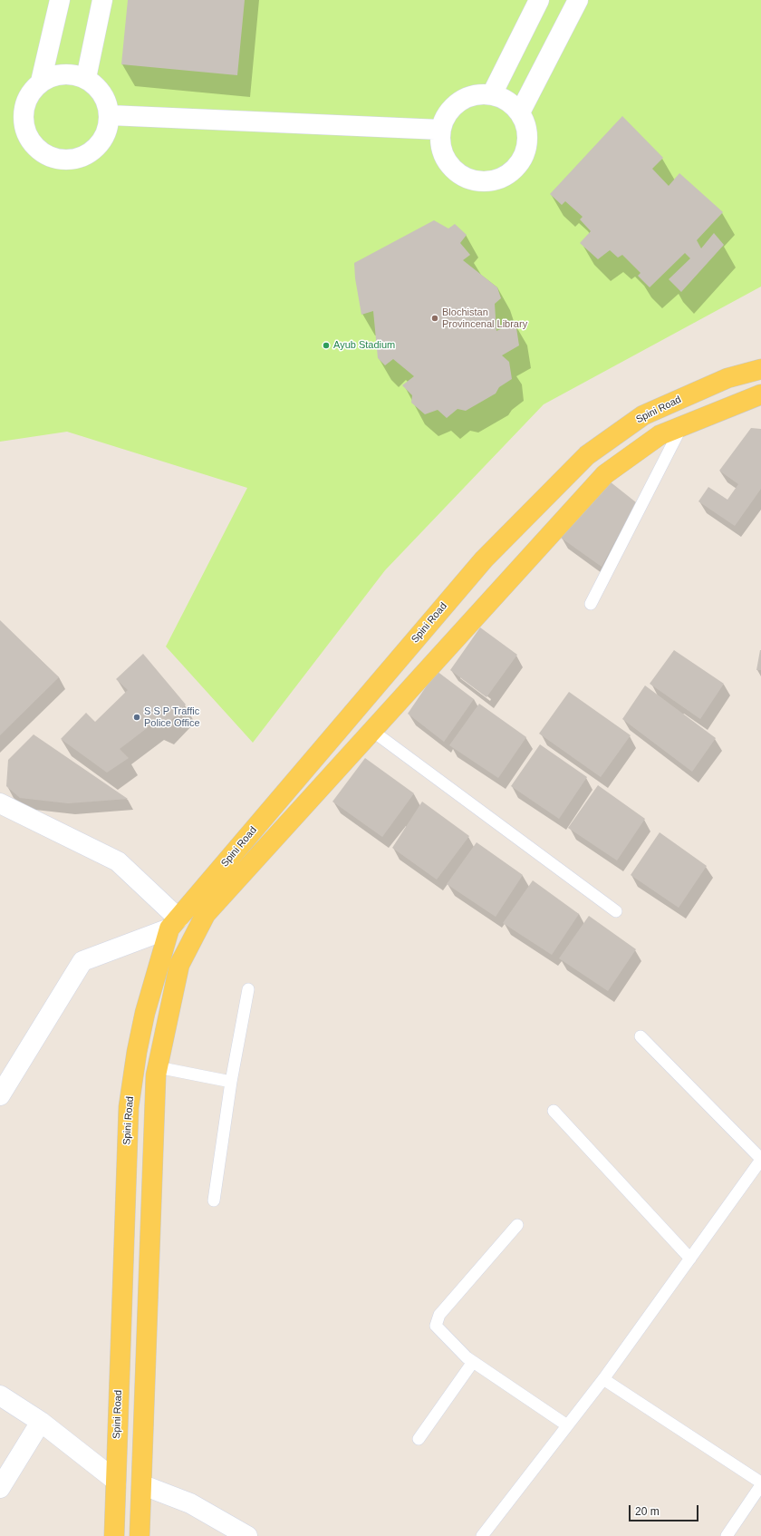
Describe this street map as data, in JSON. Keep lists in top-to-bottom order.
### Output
{
  "streets": {
    "main road": ["Spini Road"]
  },
  "places": ["Blochistan Provincenal Library", "Ayub Stadium", "S S P Traffic Police Office"],
  "scale_bar": "20 m"
}
